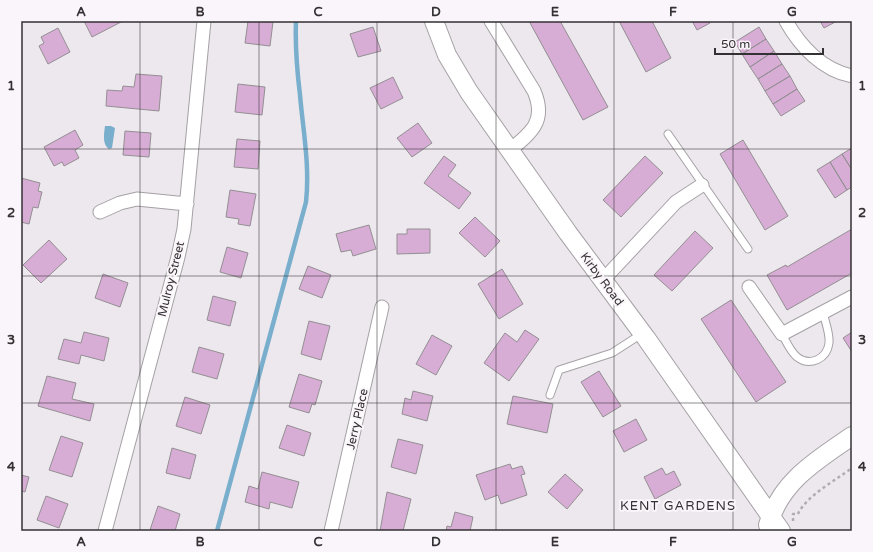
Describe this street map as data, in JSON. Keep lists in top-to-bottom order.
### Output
{
  "streets": {
    "main road": ["Kirby Road"],
    "street": ["Mulroy Street", "Jerry Place"]
  },
  "districts": ["KENT GARDENS"],
  "scale_bar": "50 m",
  "grid": {
    "columns": [
      "A",
      "B",
      "C",
      "D",
      "E",
      "F",
      "G"
    ],
    "rows": [
      "1",
      "2",
      "3",
      "4"
    ]
  }
}
